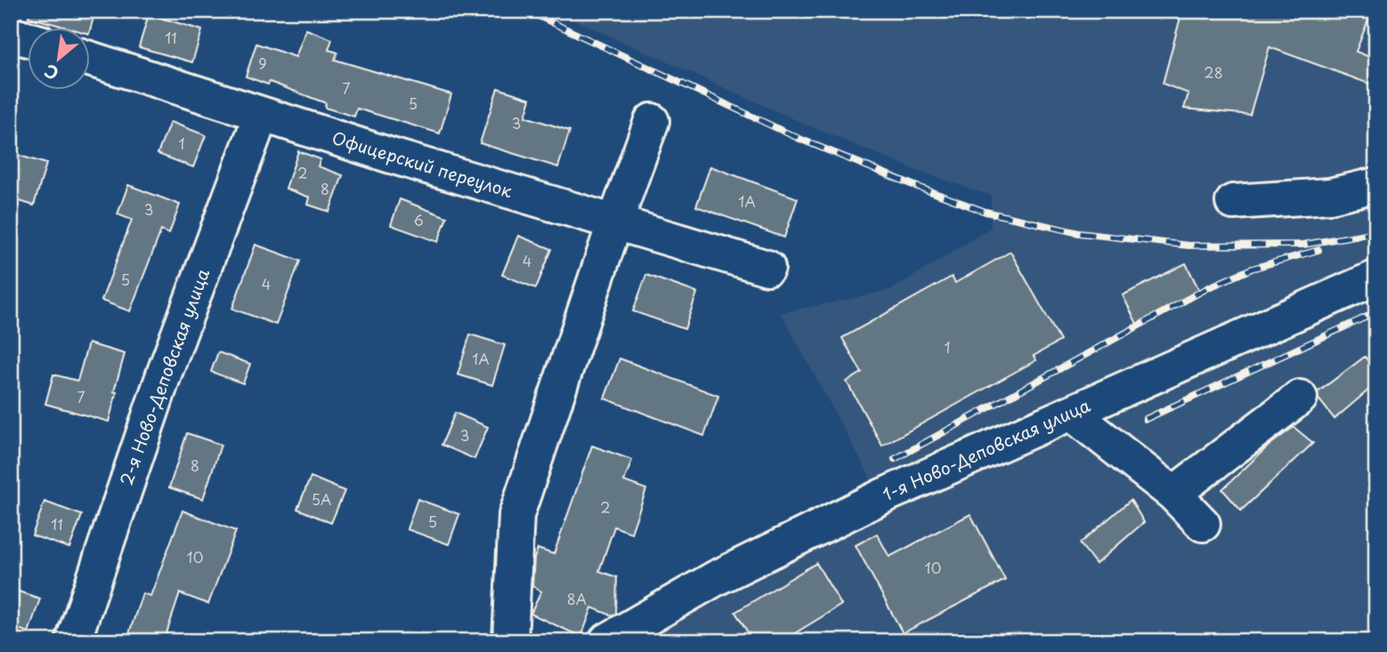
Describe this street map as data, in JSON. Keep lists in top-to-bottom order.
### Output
{
  "streets": {
    "street": ["Офицерский переулок", "2-я Ново-Деповская улица", "1-я Ново-Деповская улица"]
  },
  "crossings": [
    ["Офицерский переулок", "2-я Ново-Деповская улица"]
  ],
  "house_numbers": [
    "11",
    "9",
    "28",
    "7",
    "5",
    "3",
    "1",
    "2",
    "8",
    "1А",
    "3",
    "6",
    "4",
    "5",
    "4",
    "1",
    "1А",
    "7",
    "3",
    "8",
    "5А",
    "2",
    "5",
    "11",
    "10",
    "10",
    "8А"
  ],
  "north": "bottom left"
}
